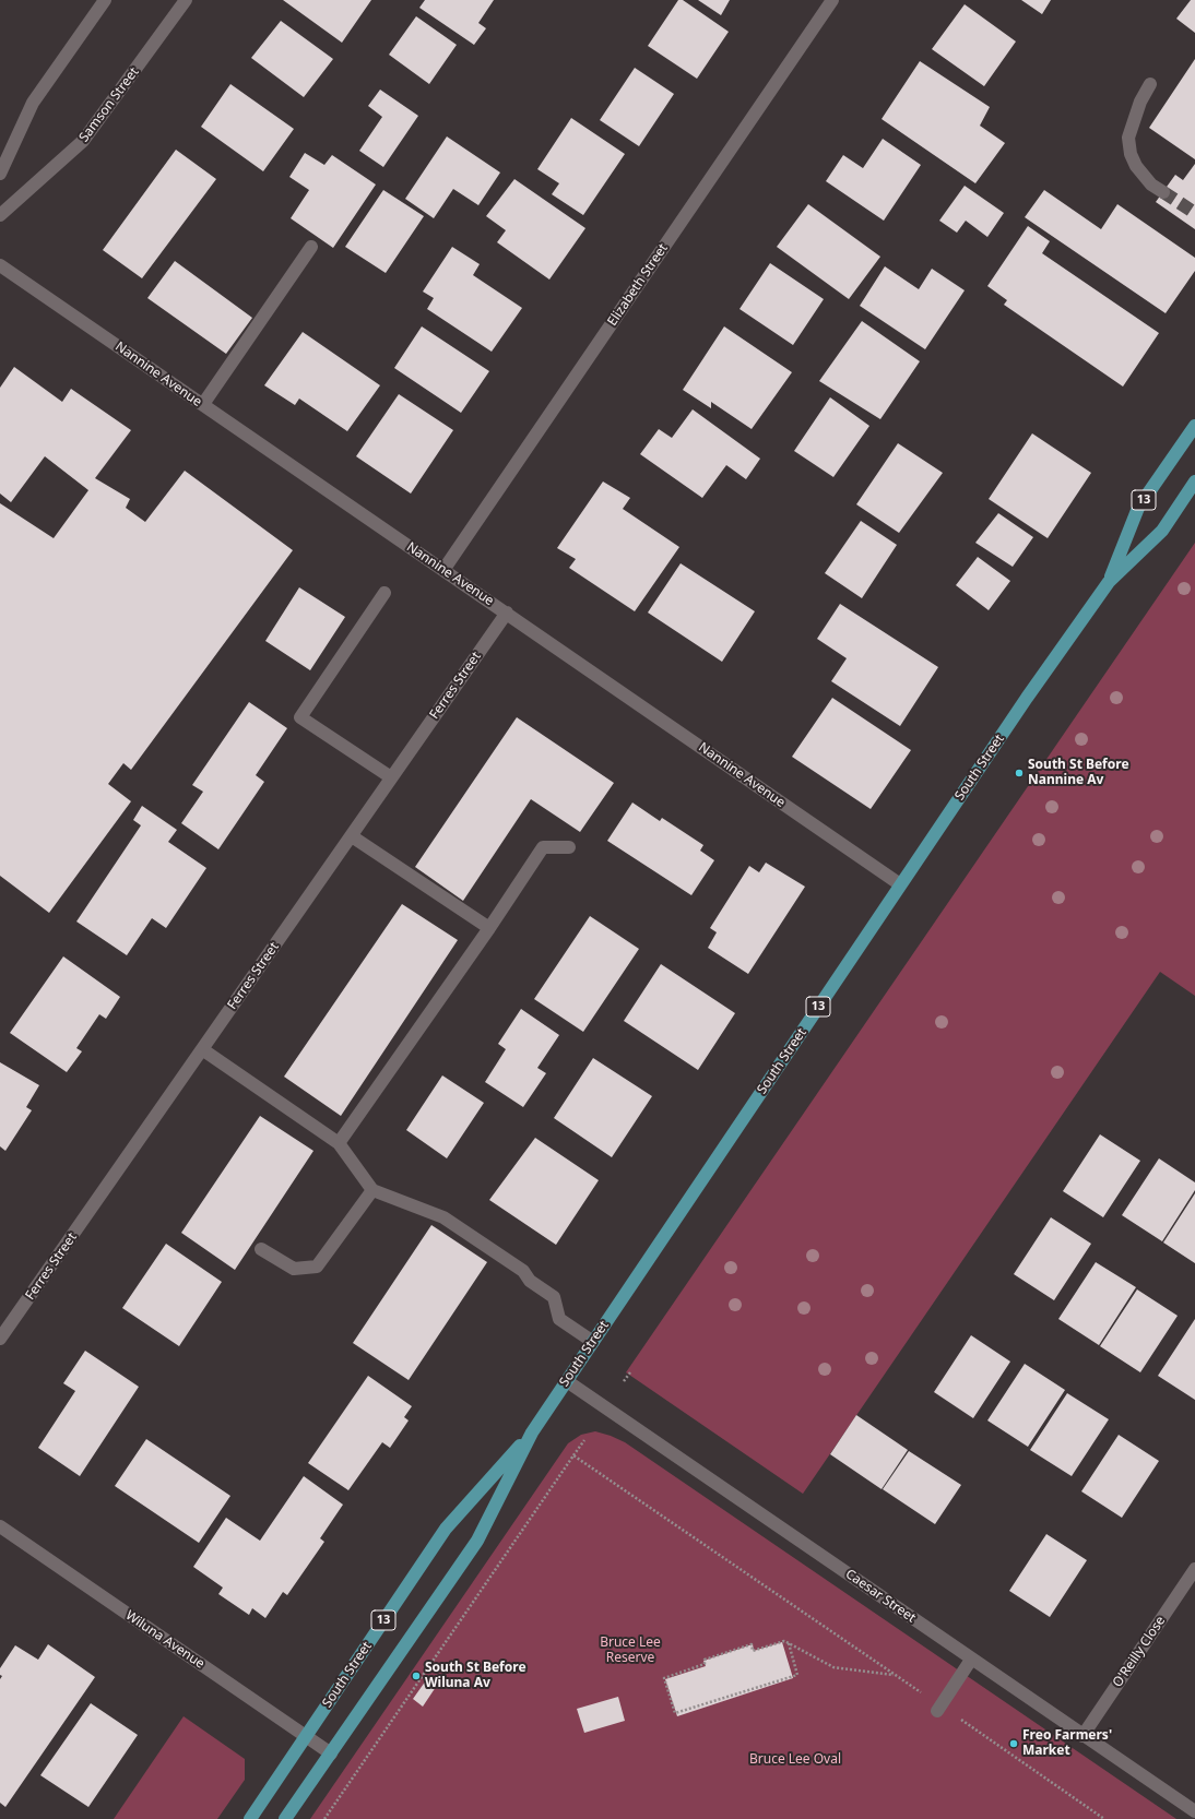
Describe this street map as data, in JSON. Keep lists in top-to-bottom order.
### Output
{
  "streets": {
    "main road": ["13", "South Street"],
    "street": [
      "Samson Street",
      "Elizabeth Street",
      "Nannine Avenue",
      "Ferres Street",
      "Caesar Street",
      "Wiluna Avenue",
      "O'Reilly Close"
    ]
  },
  "crossings": [
    ["Elizabeth Street", "Nannine Avenue"],
    ["Nannine Avenue", "Ferres Street"],
    ["Nannine Avenue", "South Street"],
    ["South Street", "Caesar Street"],
    ["South Street", "Wiluna Avenue"],
    ["Caesar Street", "O'Reilly Close"]
  ],
  "parks": ["Bruce Lee Reserve", "Bruce Lee Oval"],
  "places": ["South St Before Nannine Av", "South St Before Wiluna Av", "Freo Farmers' Market"]
}
